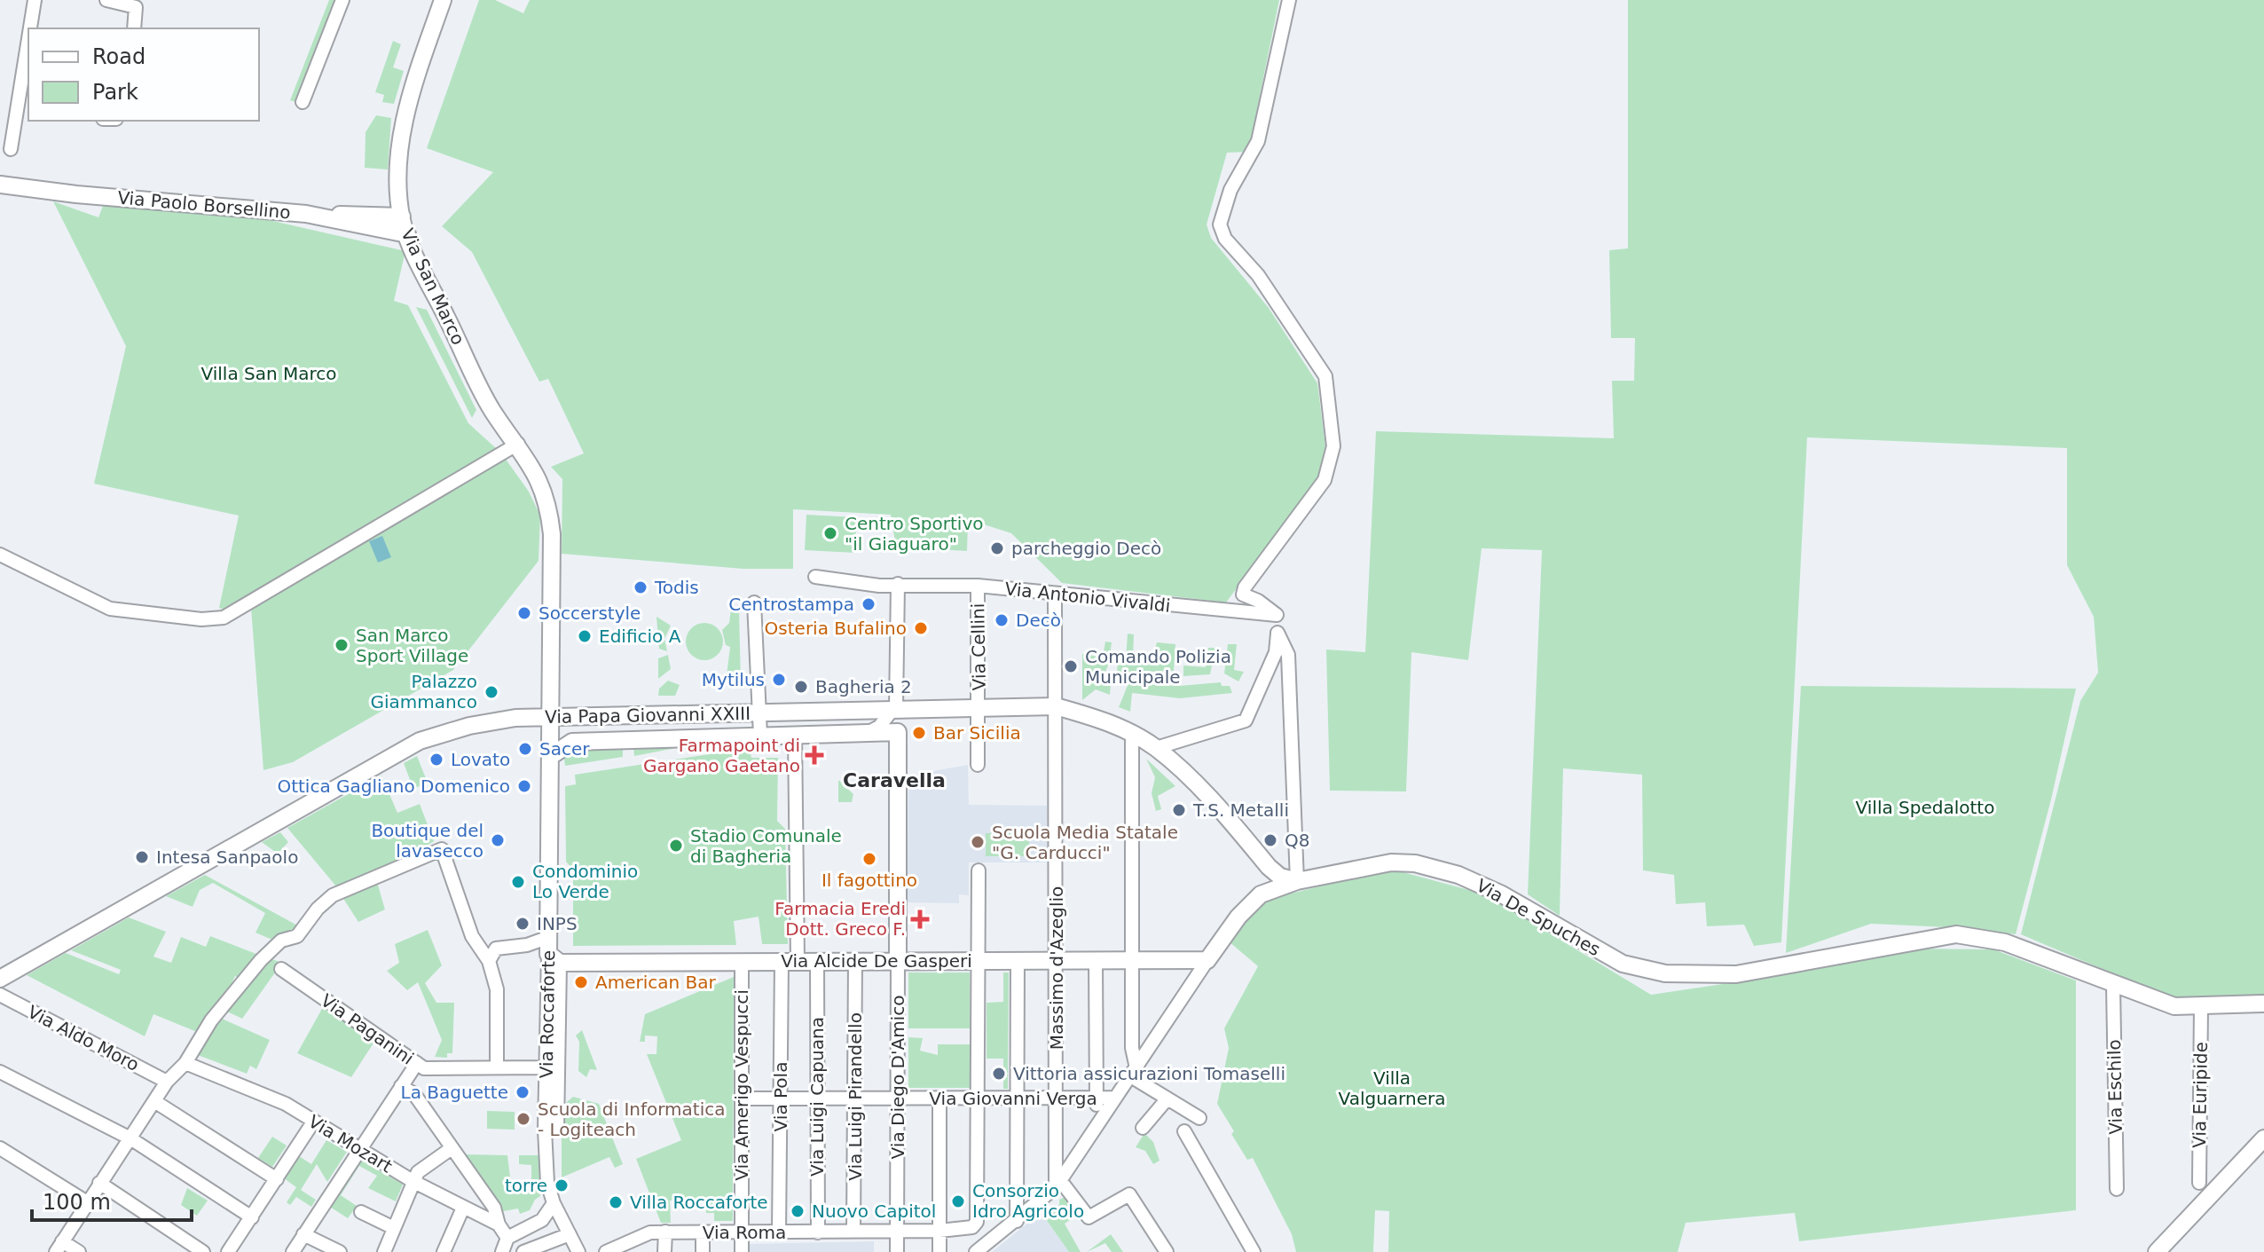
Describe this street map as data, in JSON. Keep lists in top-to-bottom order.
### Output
{
  "streets": {
    "street": [
      "Via Paolo Borsellino",
      "Via San Marco",
      "Via Antonio Vivaldi",
      "Via Cellini",
      "Via Papa Giovanni XXIII",
      "Via De Spuches",
      "Via Alcide De Gasperi",
      "Massimo d'Azeglio",
      "Via Roccaforte",
      "Via Paganini",
      "Via Aldo Moro",
      "Via Diego D'Amico",
      "Via Amerigo Vespucci",
      "Via Eschilo",
      "Via Euripide",
      "Via Pola",
      "Via Luigi Capuana",
      "Via Luigi Pirandello",
      "Via Giovanni Verga",
      "Via Mozart",
      "Via Roma"
    ]
  },
  "crossings": [
    ["Via Paolo Borsellino", "Via San Marco"],
    ["Via San Marco", "Via Roccaforte"],
    ["Via Antonio Vivaldi", "Via Cellini"],
    ["Via Antonio Vivaldi", "Massimo d'Azeglio"],
    ["Via Cellini", "Via Papa Giovanni XXIII"],
    ["Via Papa Giovanni XXIII", "Via De Spuches"],
    ["Via Papa Giovanni XXIII", "Massimo d'Azeglio"],
    ["Via Papa Giovanni XXIII", "Via Roccaforte"],
    ["Via Papa Giovanni XXIII", "Via Diego D'Amico"],
    ["Via Papa Giovanni XXIII", "Via Pola"],
    ["Via De Spuches", "Via Alcide De Gasperi"],
    ["Via De Spuches", "Massimo d'Azeglio"],
    ["Via De Spuches", "Via Eschilo"],
    ["Via De Spuches", "Via Euripide"],
    ["Via De Spuches", "Via Giovanni Verga"],
    ["Via Alcide De Gasperi", "Massimo d'Azeglio"],
    ["Via Alcide De Gasperi", "Via Roccaforte"],
    ["Via Alcide De Gasperi", "Via Diego D'Amico"],
    ["Via Alcide De Gasperi", "Via Amerigo Vespucci"],
    ["Via Alcide De Gasperi", "Via Pola"],
    ["Via Alcide De Gasperi", "Via Luigi Capuana"],
    ["Via Alcide De Gasperi", "Via Luigi Pirandello"],
    ["Massimo d'Azeglio", "Via Giovanni Verga"],
    ["Via Roccaforte", "Via Paganini"],
    ["Via Diego D'Amico", "Via Giovanni Verga"],
    ["Via Diego D'Amico", "Via Roma"],
    ["Via Amerigo Vespucci", "Via Giovanni Verga"],
    ["Via Amerigo Vespucci", "Via Roma"],
    ["Via Pola", "Via Giovanni Verga"],
    ["Via Pola", "Via Roma"],
    ["Via Luigi Capuana", "Via Giovanni Verga"],
    ["Via Luigi Capuana", "Via Roma"],
    ["Via Luigi Pirandello", "Via Giovanni Verga"],
    ["Via Luigi Pirandello", "Via Roma"],
    ["Via Giovanni Verga", "Via Roma"]
  ],
  "districts": ["Caravella"],
  "parks": ["Villa San Marco", "Villa Spedalotto", "Villa Valguarnera"],
  "places": {
    "other": [
      "Centro Sportivo \"il Giaguaro\"",
      "parcheggio Decò",
      "Todis",
      "Centrostampa",
      "Soccerstyle",
      "Decò",
      "Osteria Bufalino",
      "Edificio A",
      "San Marco Sport Village",
      "Comando Polizia Municipale",
      "Mytilus",
      "Bagheria 2",
      "Palazzo Giammanco",
      "Bar Sicilia",
      "Sacer",
      "Lovato",
      "Ottica Gagliano Domenico",
      "T.S. Metalli",
      "Boutique del lavasecco",
      "Q8",
      "Scuola Media Statale \"G. Carducci\"",
      "Stadio Comunale di Bagheria",
      "Intesa Sanpaolo",
      "Il fagottino",
      "Condominio Lo Verde",
      "INPS",
      "American Bar",
      "Vittoria assicurazioni Tomaselli",
      "La Baguette",
      "Scuola di Informatica - Logiteach",
      "torre",
      "Consorzio Idro Agricolo",
      "Villa Roccaforte",
      "Nuovo Capitol"
    ],
    "health": ["Farmapoint di Gargano Gaetano", "Farmacia Eredi Dott. Greco F."]
  },
  "legend": ["Road", "Park"],
  "scale_bar": "100 m"
}
